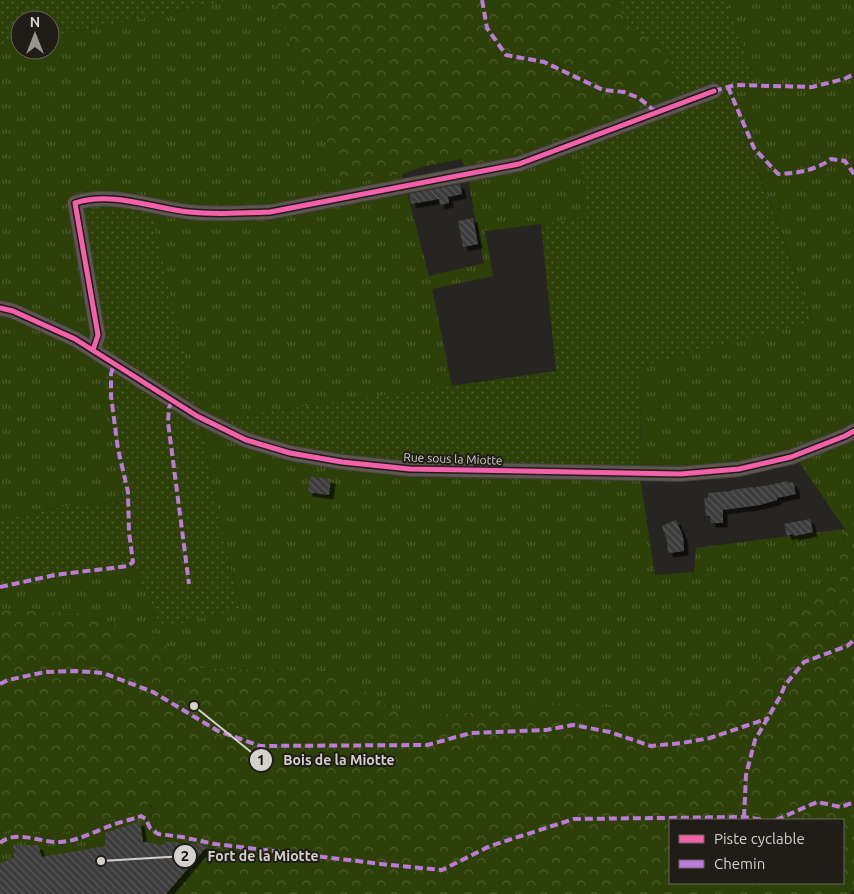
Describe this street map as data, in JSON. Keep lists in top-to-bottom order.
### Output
{
  "streets": {
    "street": ["Rue sous la Miotte"]
  },
  "places": ["Bois de la Miotte", "Fort de la Miotte"],
  "legend": ["Piste cyclable", "Chemin"],
  "north": "top"
}
